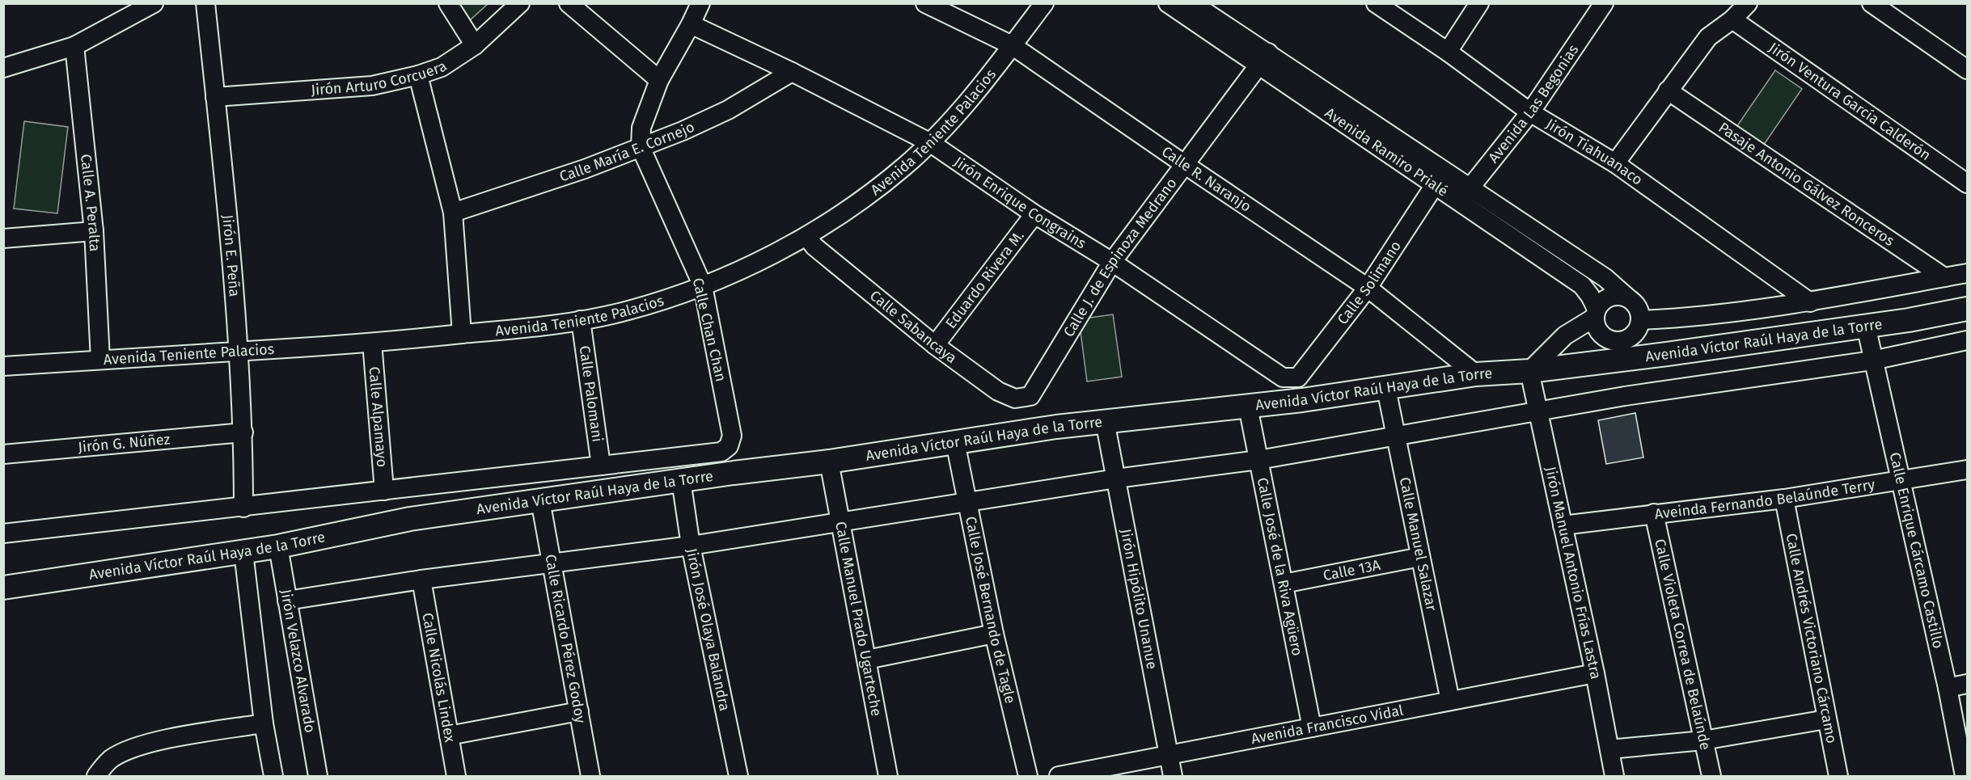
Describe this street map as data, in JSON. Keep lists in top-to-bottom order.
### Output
{
  "streets": {
    "main road": ["Avenida Víctor Raúl Haya de la Torre"],
    "street": [
      "Jirón Arturo Corcuera",
      "Jirón Ventura García Calderón",
      "Avenida Las Begonias",
      "Avenida Teniente Palacios",
      "Calle María E. Cornejo",
      "Avenida Ramiro Prialé",
      "Jirón Tiahuanaco",
      "Calle R. Naranjo",
      "Pasaje Antonio Gálvez Ronceros",
      "Jirón Enrique Congrains",
      "Calle A. Peralta",
      "Jirón E. Peña",
      "Calle J. de Espinoza Medrano",
      "Eduardo Rivera M.",
      "Calle Solimano",
      "Calle Sabancaya",
      "Calle Chan Chan",
      "Calle Palomani",
      "Calle Alpamayo",
      "Jirón G. Núñez",
      "Aveinda Fernando Belaúnde Terry",
      "Calle Manuel Salazar",
      "Calle Enrique Cárcamo Castillo",
      "Calle José de la Riva Agüero",
      "Calle 13A",
      "Jirón Manuel Antonio Frías Lastra",
      "Jirón Hipólito Unanue",
      "Calle José Bernando de Tagle",
      "Calle Manuel Prado Ugarteche",
      "Jirón José Olaya Balandra",
      "Calle Andrés Victoriano Cárcamo",
      "Calle Ricardo Pérez Godoy",
      "Calle Violeta Correa de Belaúnde",
      "Jirón Velazco Alvarado",
      "Calle Nicolás Lindex",
      "Avenida Francisco Vidal"
    ]
  },
  "crossings": [
    ["Jirón Arturo Corcuera", "Jirón E. Peña"],
    ["Avenida Las Begonias", "Avenida Ramiro Prialé"],
    ["Avenida Las Begonias", "Jirón Tiahuanaco"],
    ["Avenida Teniente Palacios", "Calle R. Naranjo"],
    ["Avenida Teniente Palacios", "Jirón Enrique Congrains"],
    ["Avenida Teniente Palacios", "Calle A. Peralta"],
    ["Avenida Teniente Palacios", "Jirón E. Peña"],
    ["Avenida Teniente Palacios", "Calle Sabancaya"],
    ["Avenida Teniente Palacios", "Calle Chan Chan"],
    ["Avenida Teniente Palacios", "Calle Palomani"],
    ["Avenida Teniente Palacios", "Calle Alpamayo"],
    ["Calle María E. Cornejo", "Jirón Enrique Congrains"],
    ["Calle María E. Cornejo", "Calle Chan Chan"],
    ["Avenida Ramiro Prialé", "Calle J. de Espinoza Medrano"],
    ["Avenida Ramiro Prialé", "Calle Solimano"],
    ["Avenida Ramiro Prialé", "Avenida Víctor Raúl Haya de la Torre"],
    ["Jirón Tiahuanaco", "Avenida Víctor Raúl Haya de la Torre"],
    ["Calle R. Naranjo", "Calle J. de Espinoza Medrano"],
    ["Calle R. Naranjo", "Calle Solimano"],
    ["Calle R. Naranjo", "Avenida Víctor Raúl Haya de la Torre"],
    ["Pasaje Antonio Gálvez Ronceros", "Avenida Víctor Raúl Haya de la Torre"],
    ["Jirón Enrique Congrains", "Calle J. de Espinoza Medrano"],
    ["Jirón Enrique Congrains", "Eduardo Rivera M."],
    ["Jirón Enrique Congrains", "Calle Solimano"],
    ["Jirón E. Peña", "Jirón G. Núñez"],
    ["Calle J. de Espinoza Medrano", "Calle Sabancaya"],
    ["Eduardo Rivera M.", "Calle Sabancaya"],
    ["Calle Chan Chan", "Calle Palomani"],
    ["Avenida Víctor Raúl Haya de la Torre", "Calle Manuel Salazar"],
    ["Avenida Víctor Raúl Haya de la Torre", "Calle Enrique Cárcamo Castillo"],
    ["Avenida Víctor Raúl Haya de la Torre", "Calle José de la Riva Agüero"],
    ["Avenida Víctor Raúl Haya de la Torre", "Jirón Manuel Antonio Frías Lastra"],
    ["Avenida Víctor Raúl Haya de la Torre", "Jirón Hipólito Unanue"],
    ["Avenida Víctor Raúl Haya de la Torre", "Calle José Bernando de Tagle"],
    ["Avenida Víctor Raúl Haya de la Torre", "Calle Manuel Prado Ugarteche"],
    ["Avenida Víctor Raúl Haya de la Torre", "Jirón José Olaya Balandra"],
    ["Avenida Víctor Raúl Haya de la Torre", "Calle Ricardo Pérez Godoy"],
    ["Avenida Víctor Raúl Haya de la Torre", "Jirón Velazco Alvarado"],
    ["Aveinda Fernando Belaúnde Terry", "Calle Enrique Cárcamo Castillo"],
    ["Aveinda Fernando Belaúnde Terry", "Jirón Manuel Antonio Frías Lastra"],
    ["Aveinda Fernando Belaúnde Terry", "Calle Andrés Victoriano Cárcamo"],
    ["Aveinda Fernando Belaúnde Terry", "Calle Violeta Correa de Belaúnde"],
    ["Calle Manuel Salazar", "Calle 13A"],
    ["Calle Manuel Salazar", "Avenida Francisco Vidal"],
    ["Calle José de la Riva Agüero", "Calle 13A"],
    ["Calle José de la Riva Agüero", "Avenida Francisco Vidal"],
    ["Jirón Manuel Antonio Frías Lastra", "Avenida Francisco Vidal"],
    ["Jirón Hipólito Unanue", "Avenida Francisco Vidal"]
  ]
}
